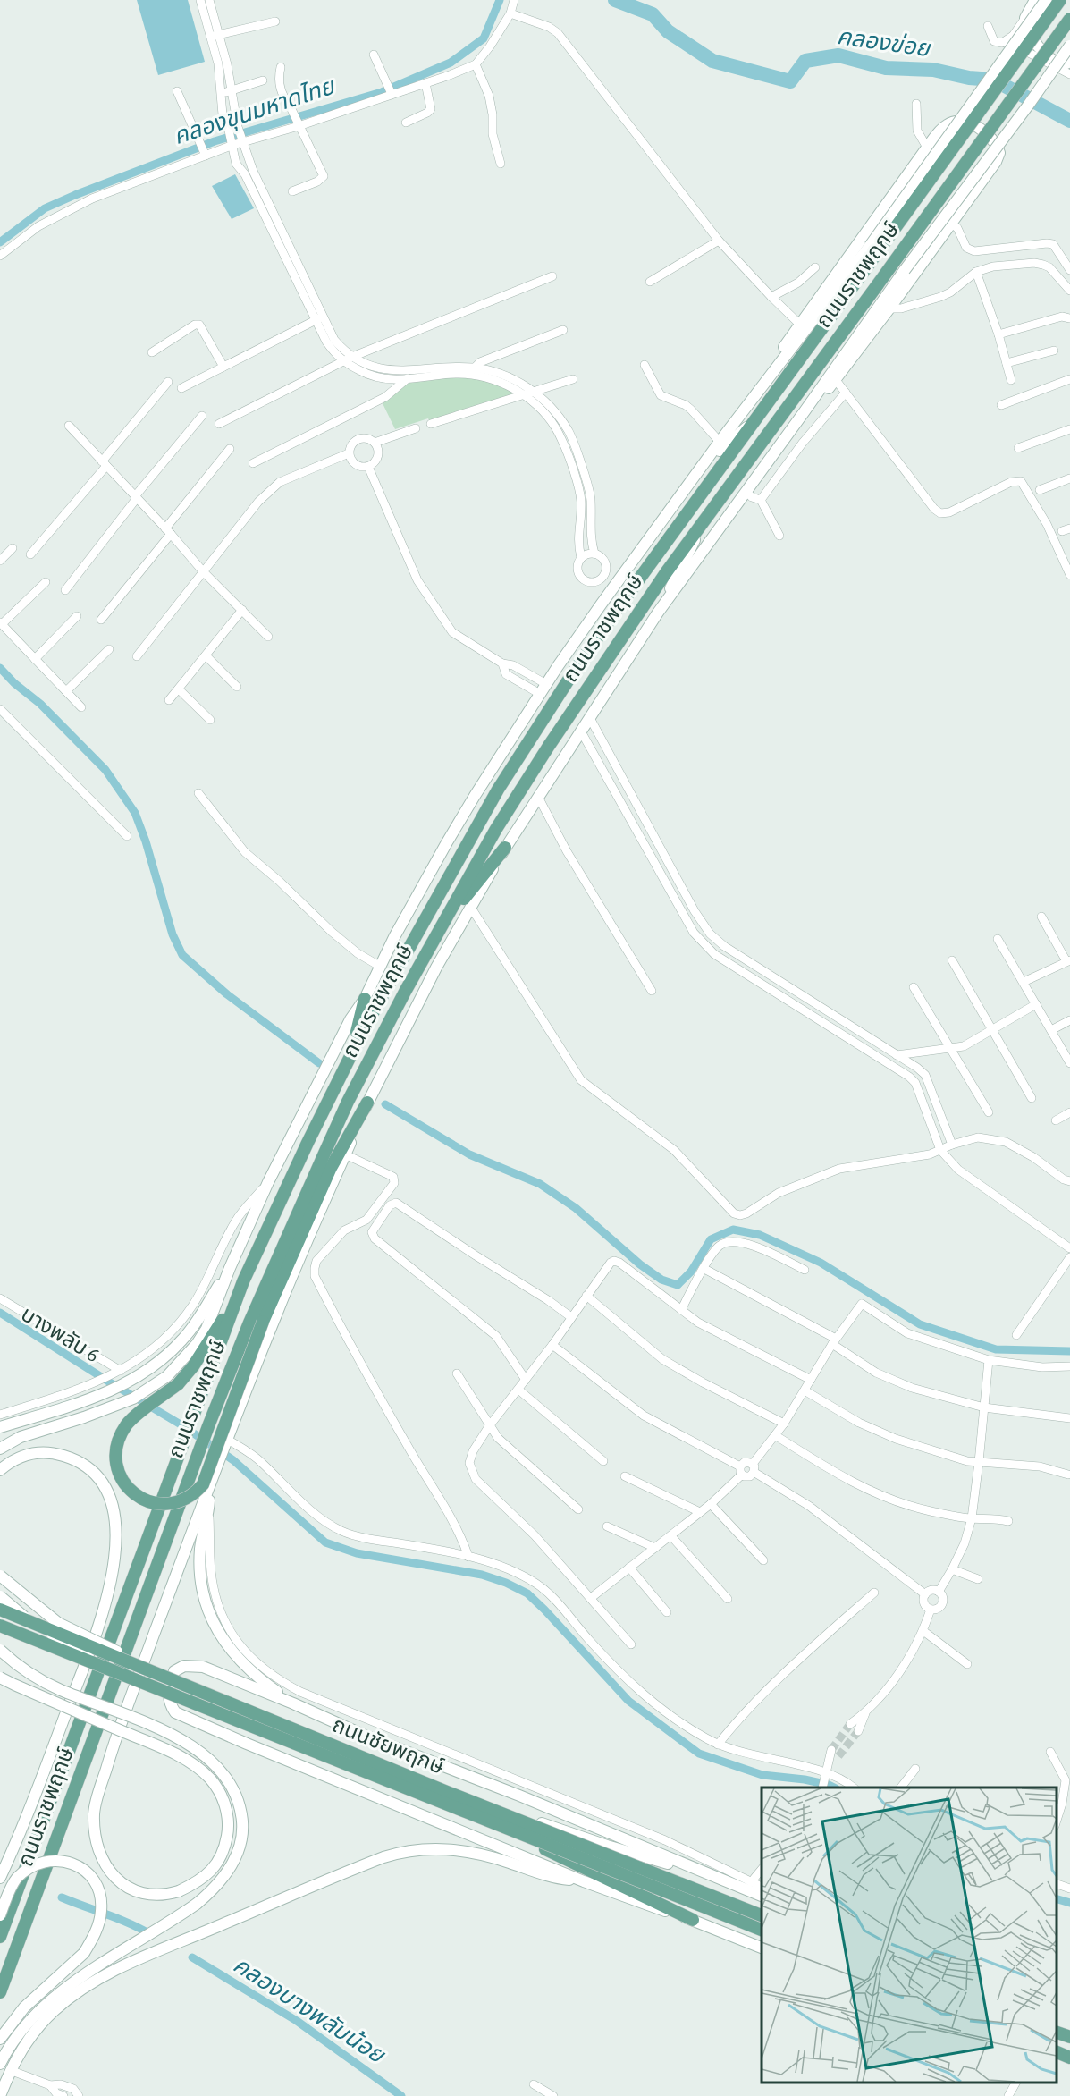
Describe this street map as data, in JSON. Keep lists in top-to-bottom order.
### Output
{
  "streets": {
    "main road": ["ถนนราชพฤกษ์", "ถนนชัยพฤกษ์"],
    "street": ["บางพลับ 6"]
  },
  "water": ["คลองข่อย", "คลองขุนมหาดไทย", "คลองบางพลับน้อย"]
}
